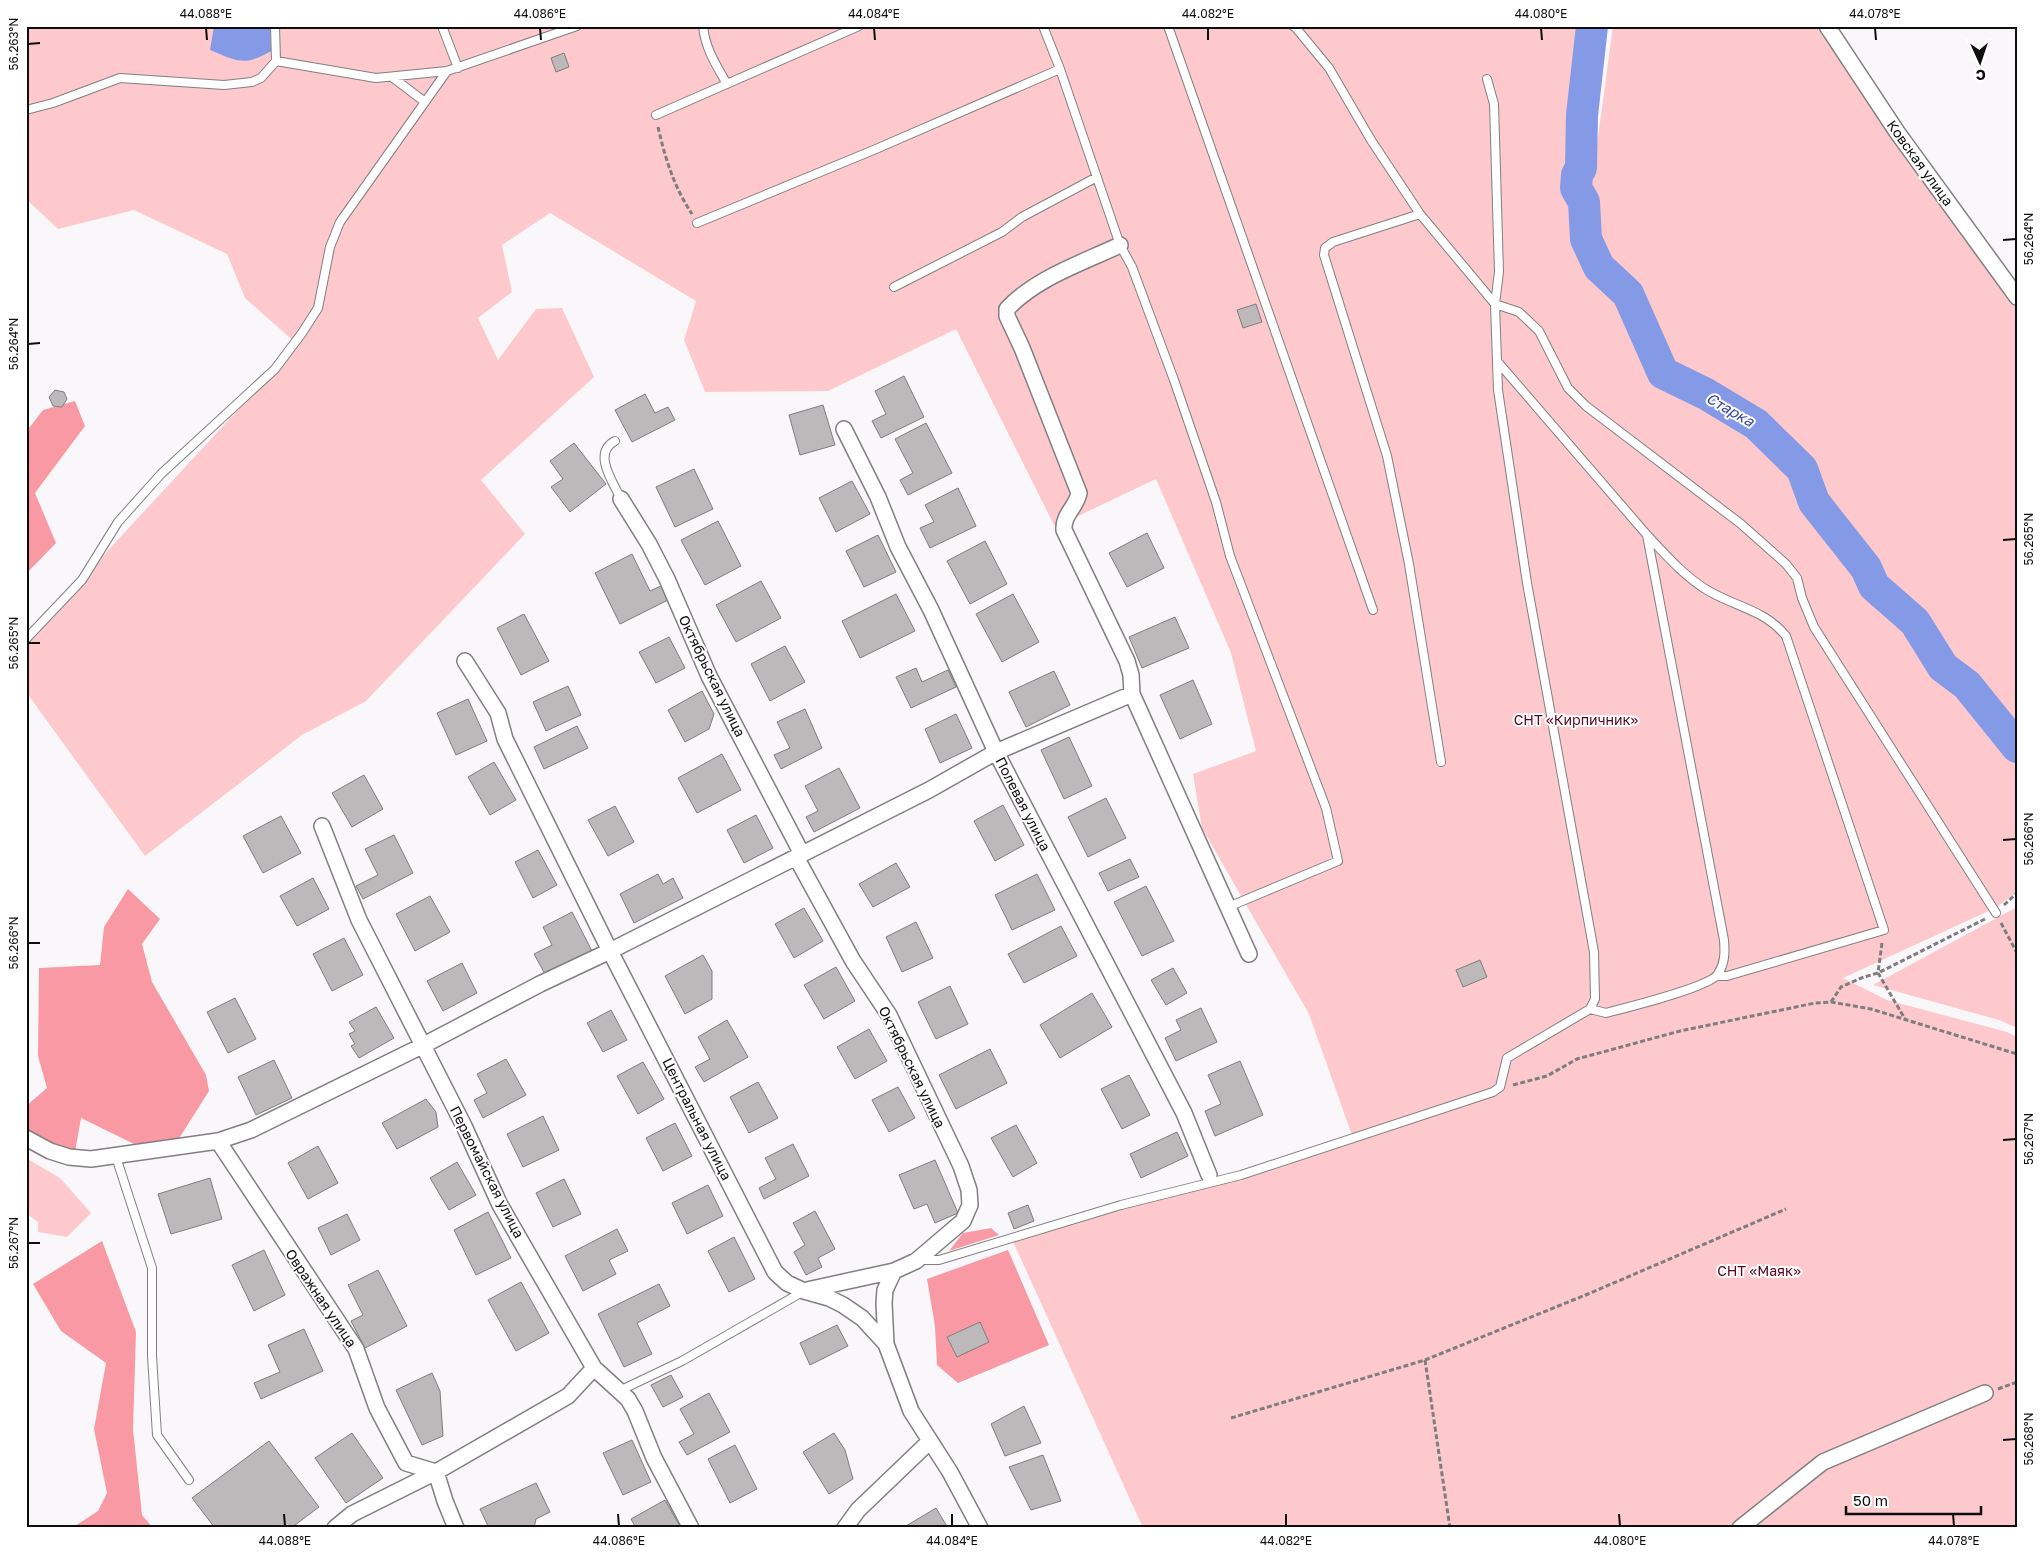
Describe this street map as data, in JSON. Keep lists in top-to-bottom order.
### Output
{
  "streets": {
    "street": [
      "Ковская улица",
      "Октябрьская улица",
      "Полевая улица",
      "Центральная улица",
      "Первомайская улица",
      "Овражная улица"
    ]
  },
  "water": ["Старка"],
  "parks": ["СНТ «Кирпичник»", "СНТ «Маяк»"],
  "scale_bar": "50 m",
  "north": "bottom",
  "coordinates": [
    "44.088°E",
    "44.086°E",
    "44.084°E",
    "44.082°E",
    "44.080°E",
    "44.078°E",
    "56.263°N",
    "56.264°N",
    "56.265°N",
    "56.266°N",
    "56.267°N",
    "56.268°N"
  ]
}
